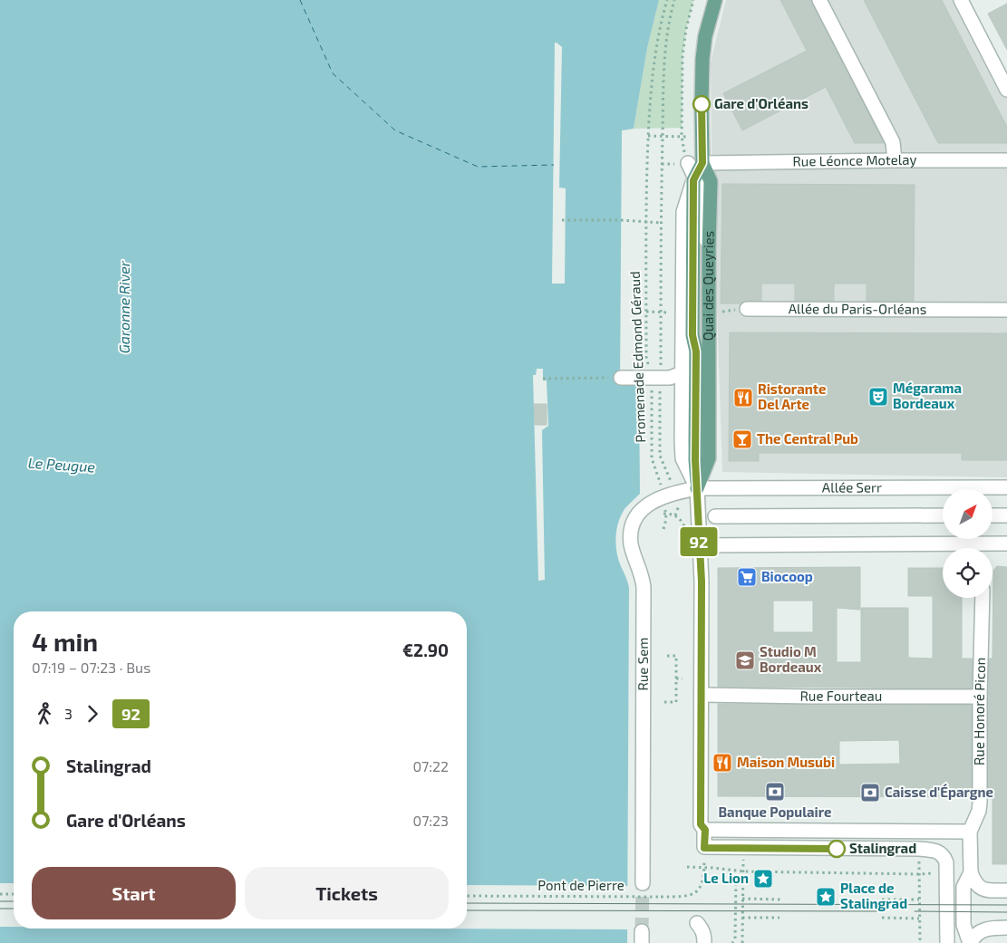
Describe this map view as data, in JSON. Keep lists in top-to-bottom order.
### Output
{
  "streets": {
    "main road": ["Quai des Queyries"],
    "street": [
      "Rue Léonce Motelay",
      "Allée du Paris-Orléans",
      "Allée Serr",
      "Rue Sem",
      "Rue Fourteau",
      "Rue Honoré Picon"
    ],
    "path": ["Promenade Edmond Géraud", "Pont de Pierre"]
  },
  "crossings": [
    ["Rue Léonce Motelay", "Quai des Queyries"],
    ["Quai des Queyries", "Allée Serr"],
    ["Quai des Queyries", "Rue Sem"],
    ["Quai des Queyries", "Rue Fourteau"],
    ["Promenade Edmond Géraud", "Rue Sem"],
    ["Allée Serr", "Rue Sem"],
    ["Rue Fourteau", "Rue Honoré Picon"]
  ],
  "water": ["Garonne River", "Le Peugue"],
  "places": {
    "other": ["Gare d'Orléans", "Stalingrad"],
    "theatre": ["Mégarama Bordeaux"],
    "restaurant": ["Ristorante Del Arte", "Maison Musubi"],
    "bar": ["The Central Pub"],
    "supermarket": ["Biocoop"],
    "school or university": ["Studio M Bordeaux"],
    "bank": ["Banque Populaire", "Caisse d'Épargne"],
    "place": ["Le Lion", "Place de Stalingrad"]
  },
  "lines": ["bus line 92"],
  "north": "top right",
  "page": {
    "on_map": "92",
    "heading": ["4 min", "07:19 – 07:23 · Bus", "€2.90"],
    "legs": ["3", "92"],
    "list": [
      {
        "name": "Stalingrad",
        "value": "07:22"
      },
      {
        "name": "Gare d'Orléans",
        "value": "07:23"
      }
    ],
    "buttons": ["Start", "Tickets"]
  }
}
